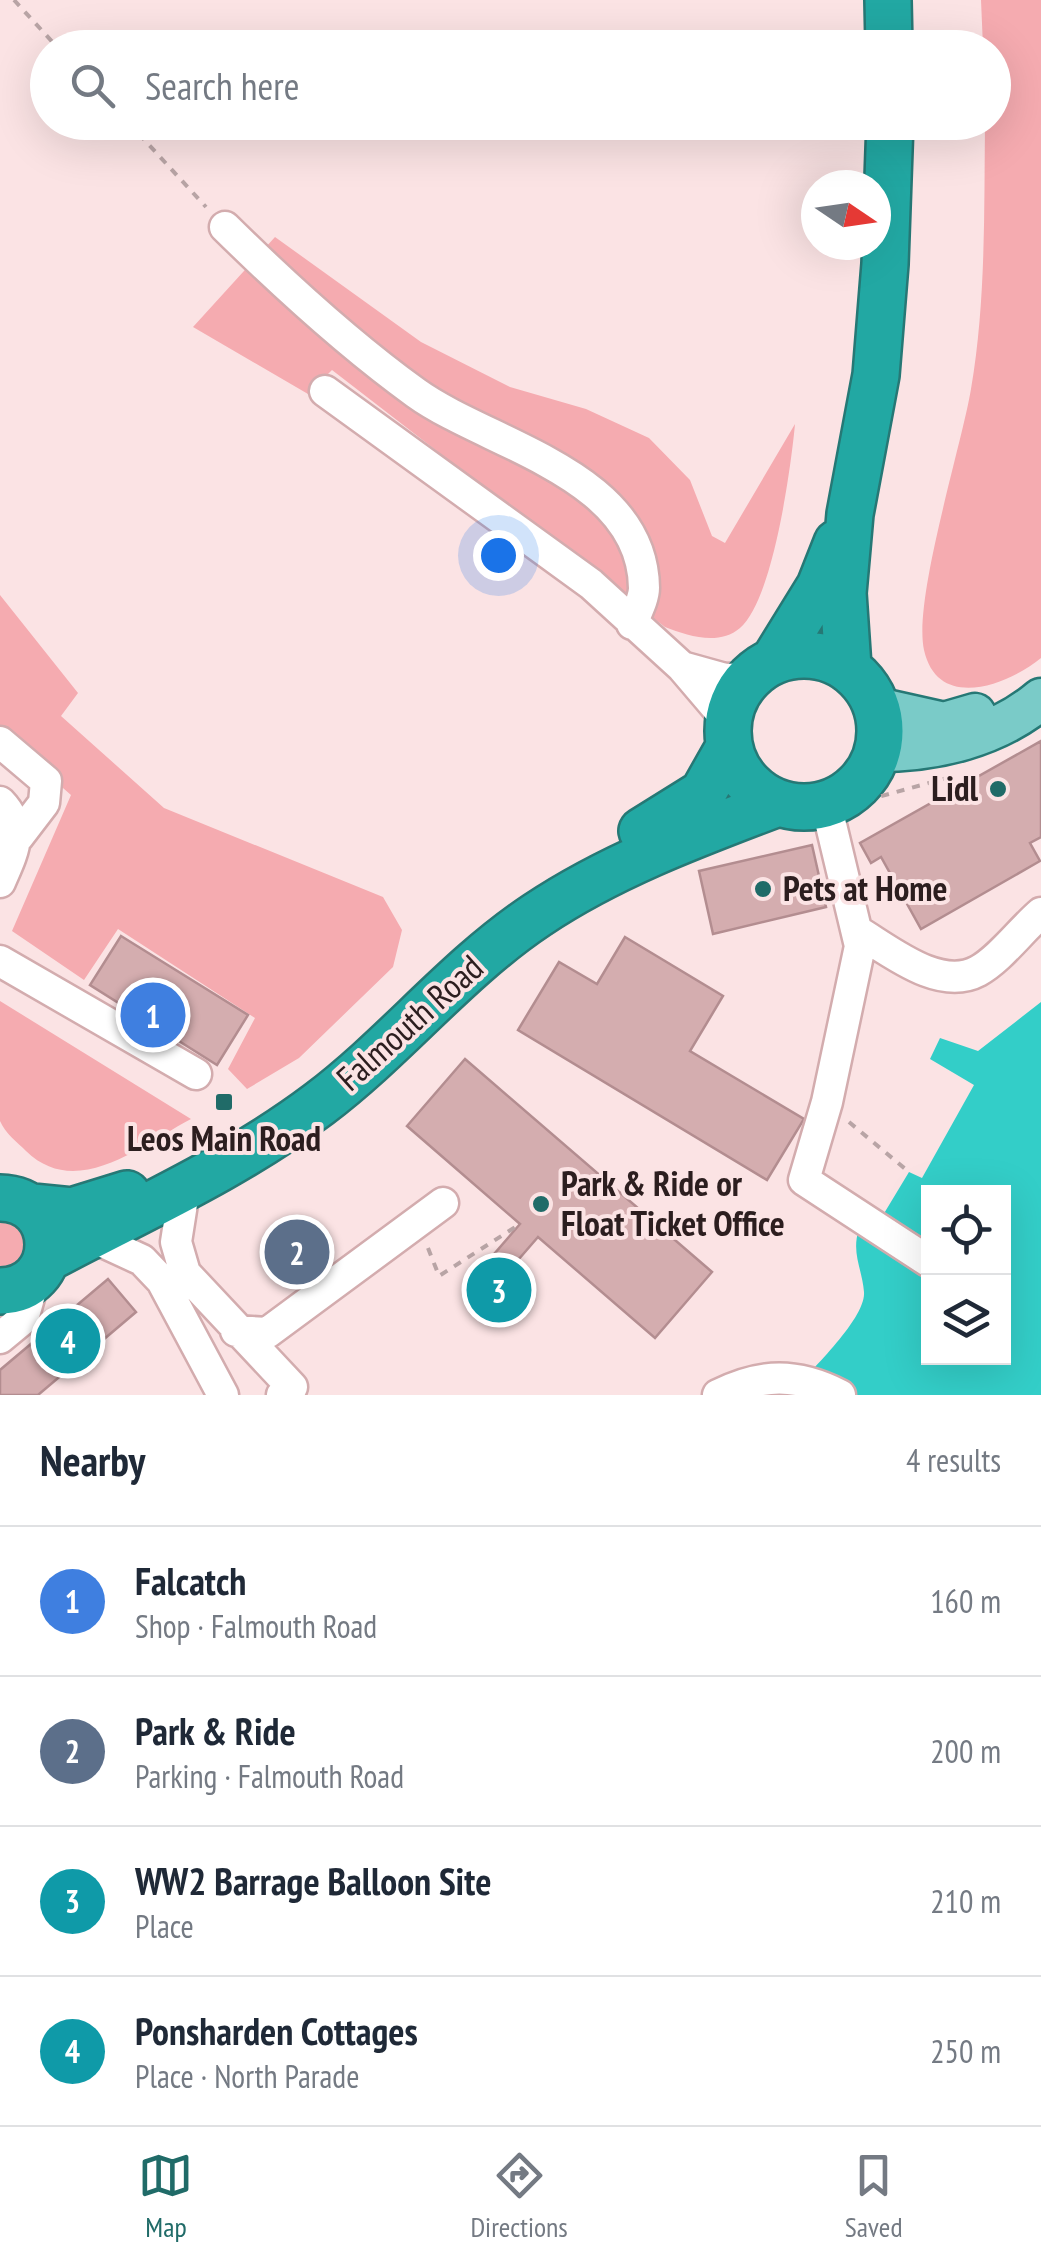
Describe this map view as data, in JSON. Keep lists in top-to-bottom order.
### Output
{
  "streets": {
    "highway": ["Falmouth Road"]
  },
  "places": {
    "other": ["Lidl", "Pets at Home", "Park & Ride or Float Ticket Office"],
    "transit": ["Leos Main Road"]
  },
  "north": "right",
  "page": {
    "search": "Search here",
    "pins": [
      "1",
      "2",
      "3",
      "4"
    ],
    "heading": ["Nearby", "4 results"],
    "list": [
      {
        "mark": "1",
        "name": "Falcatch",
        "note": "Shop · Falmouth Road",
        "value": "160 m"
      },
      {
        "mark": "2",
        "name": "Park & Ride",
        "note": "Parking · Falmouth Road",
        "value": "200 m"
      },
      {
        "mark": "3",
        "name": "WW2 Barrage Balloon Site",
        "note": "Place",
        "value": "210 m"
      },
      {
        "mark": "4",
        "name": "Ponsharden Cottages",
        "note": "Place · North Parade",
        "value": "250 m"
      }
    ],
    "nav": ["Map", "Directions", "Saved"]
  }
}
